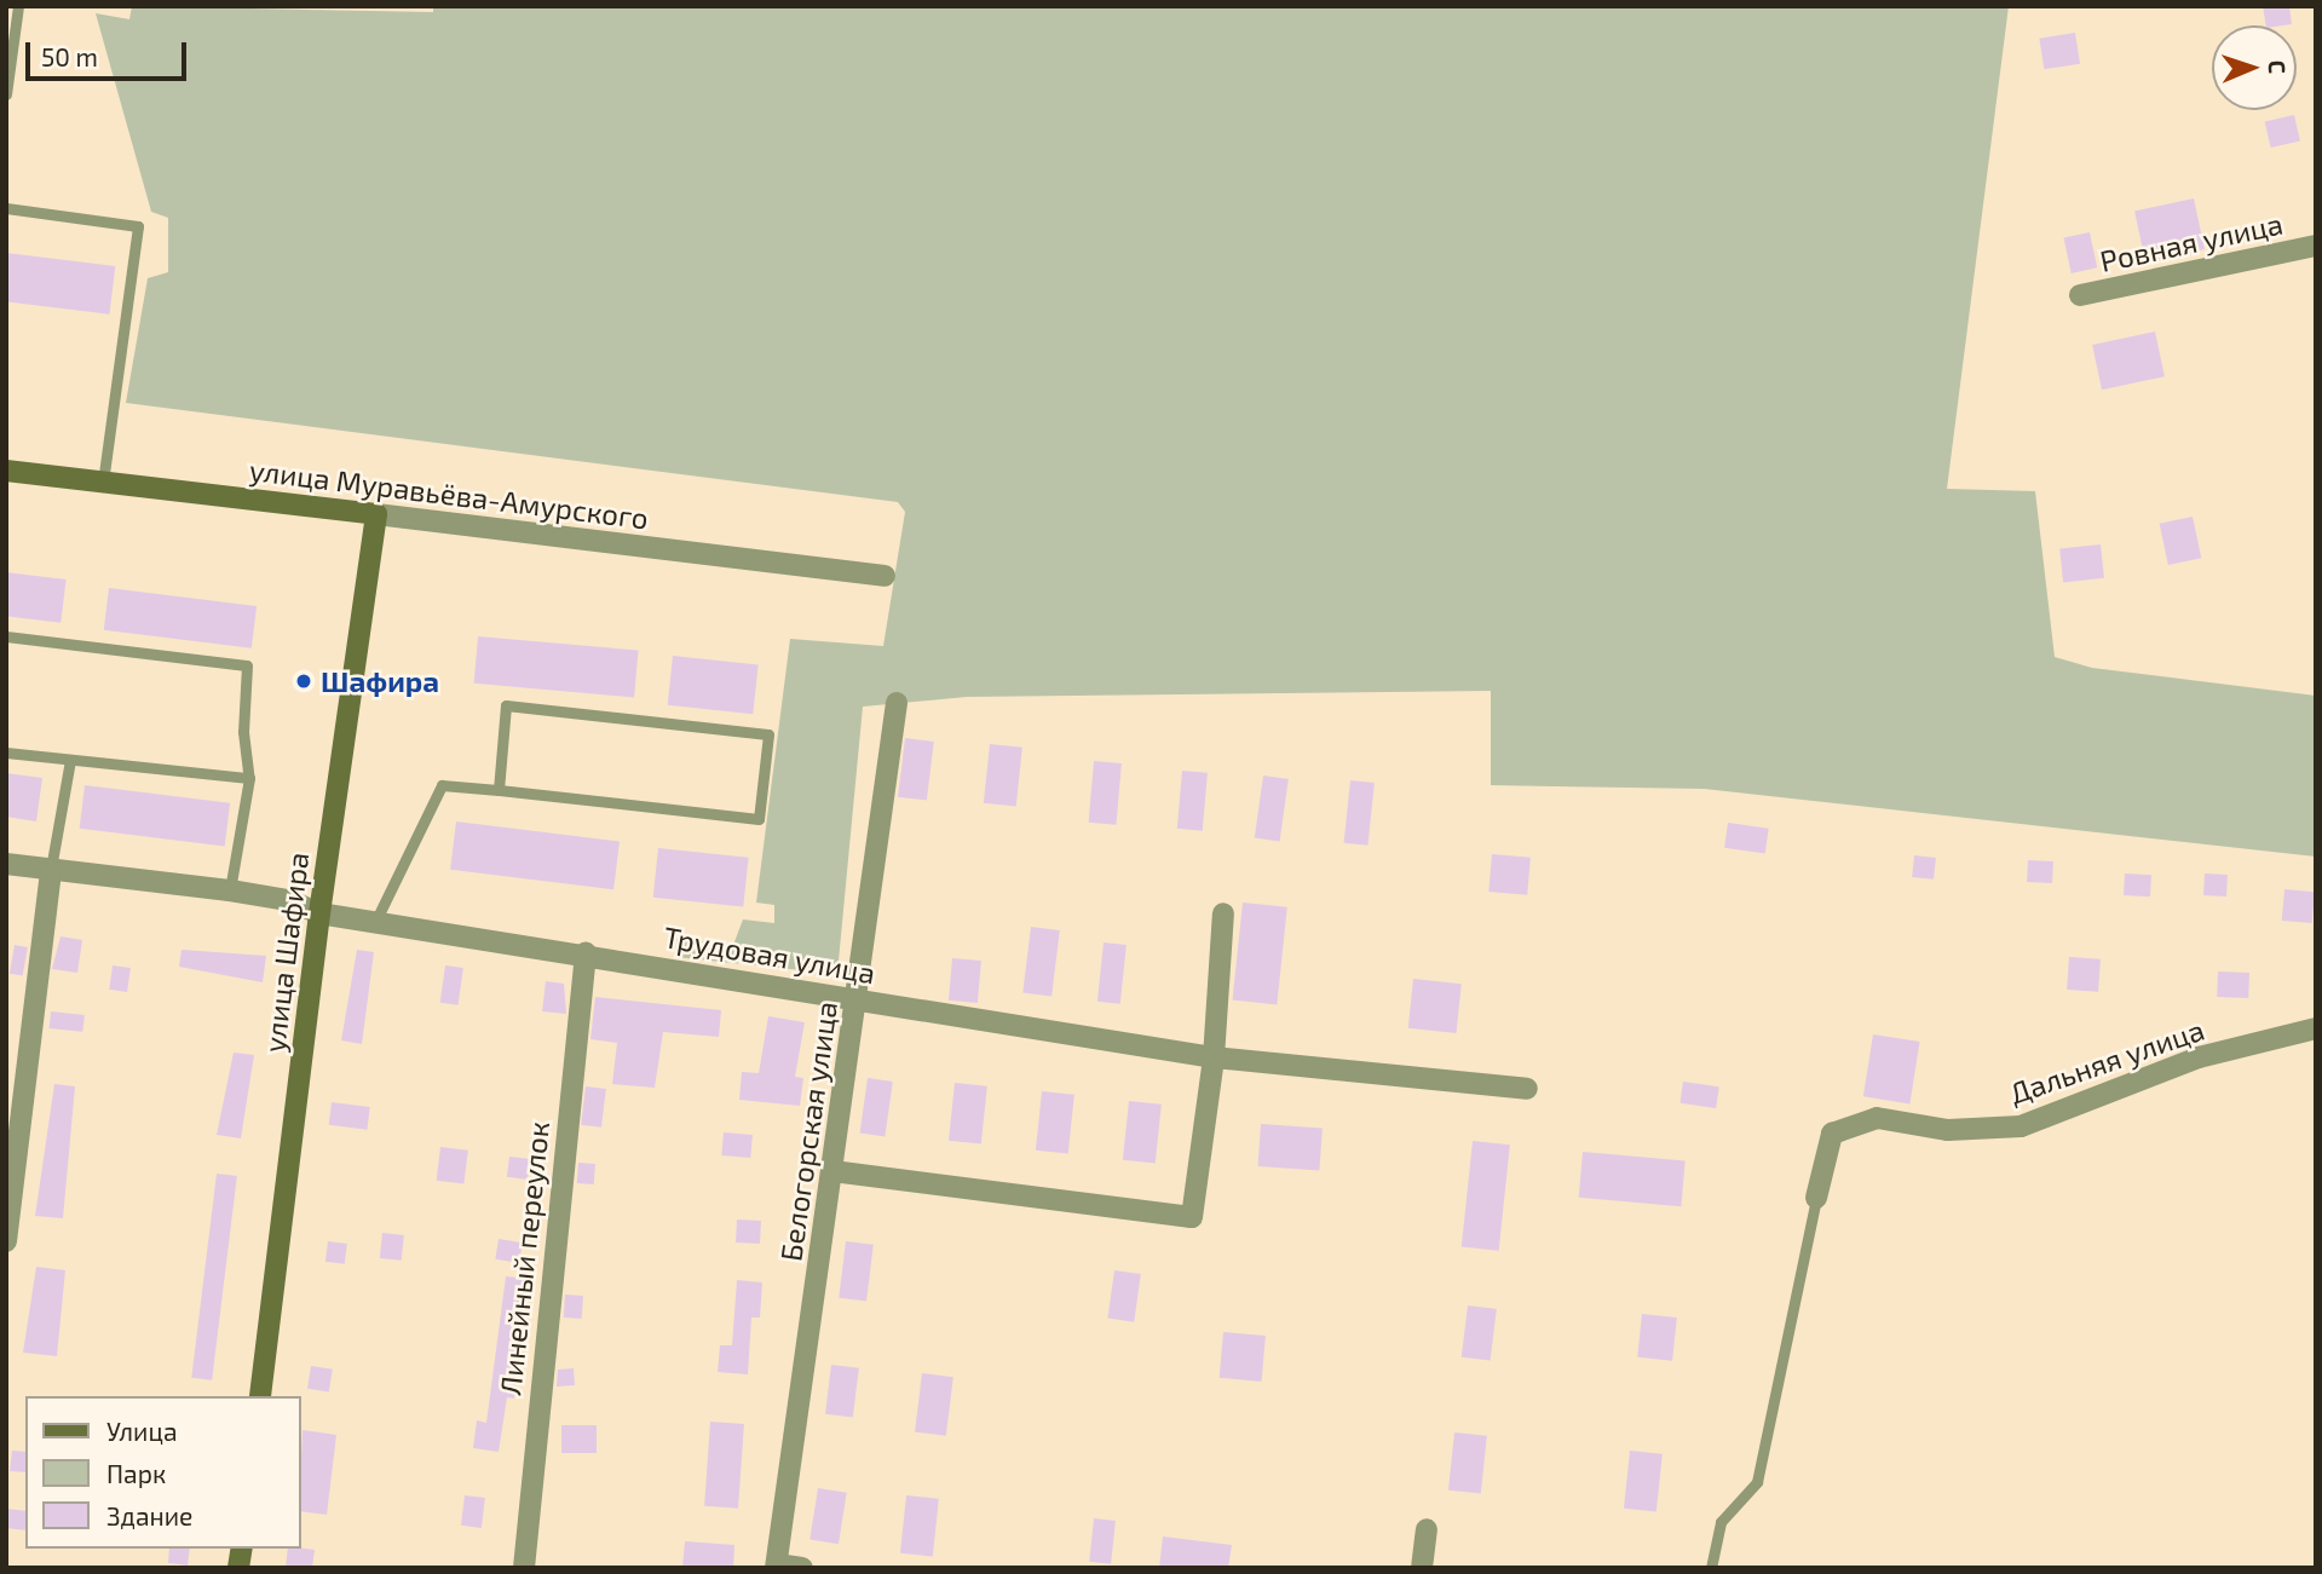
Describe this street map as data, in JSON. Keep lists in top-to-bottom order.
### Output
{
  "streets": {
    "street": [
      "Ровная улица",
      "улица Муравьёва-Амурского",
      "улица Шафира",
      "Трудовая улица",
      "Дальняя улица",
      "Белогорская улица",
      "Линейный переулок"
    ]
  },
  "crossings": [
    ["улица Муравьёва-Амурского", "улица Шафира"],
    ["улица Шафира", "Трудовая улица"],
    ["Трудовая улица", "Белогорская улица"],
    ["Трудовая улица", "Линейный переулок"]
  ],
  "places": ["Шафира"],
  "legend": ["Улица", "Парк", "Здание"],
  "scale_bar": "50 m",
  "north": "right"
}
